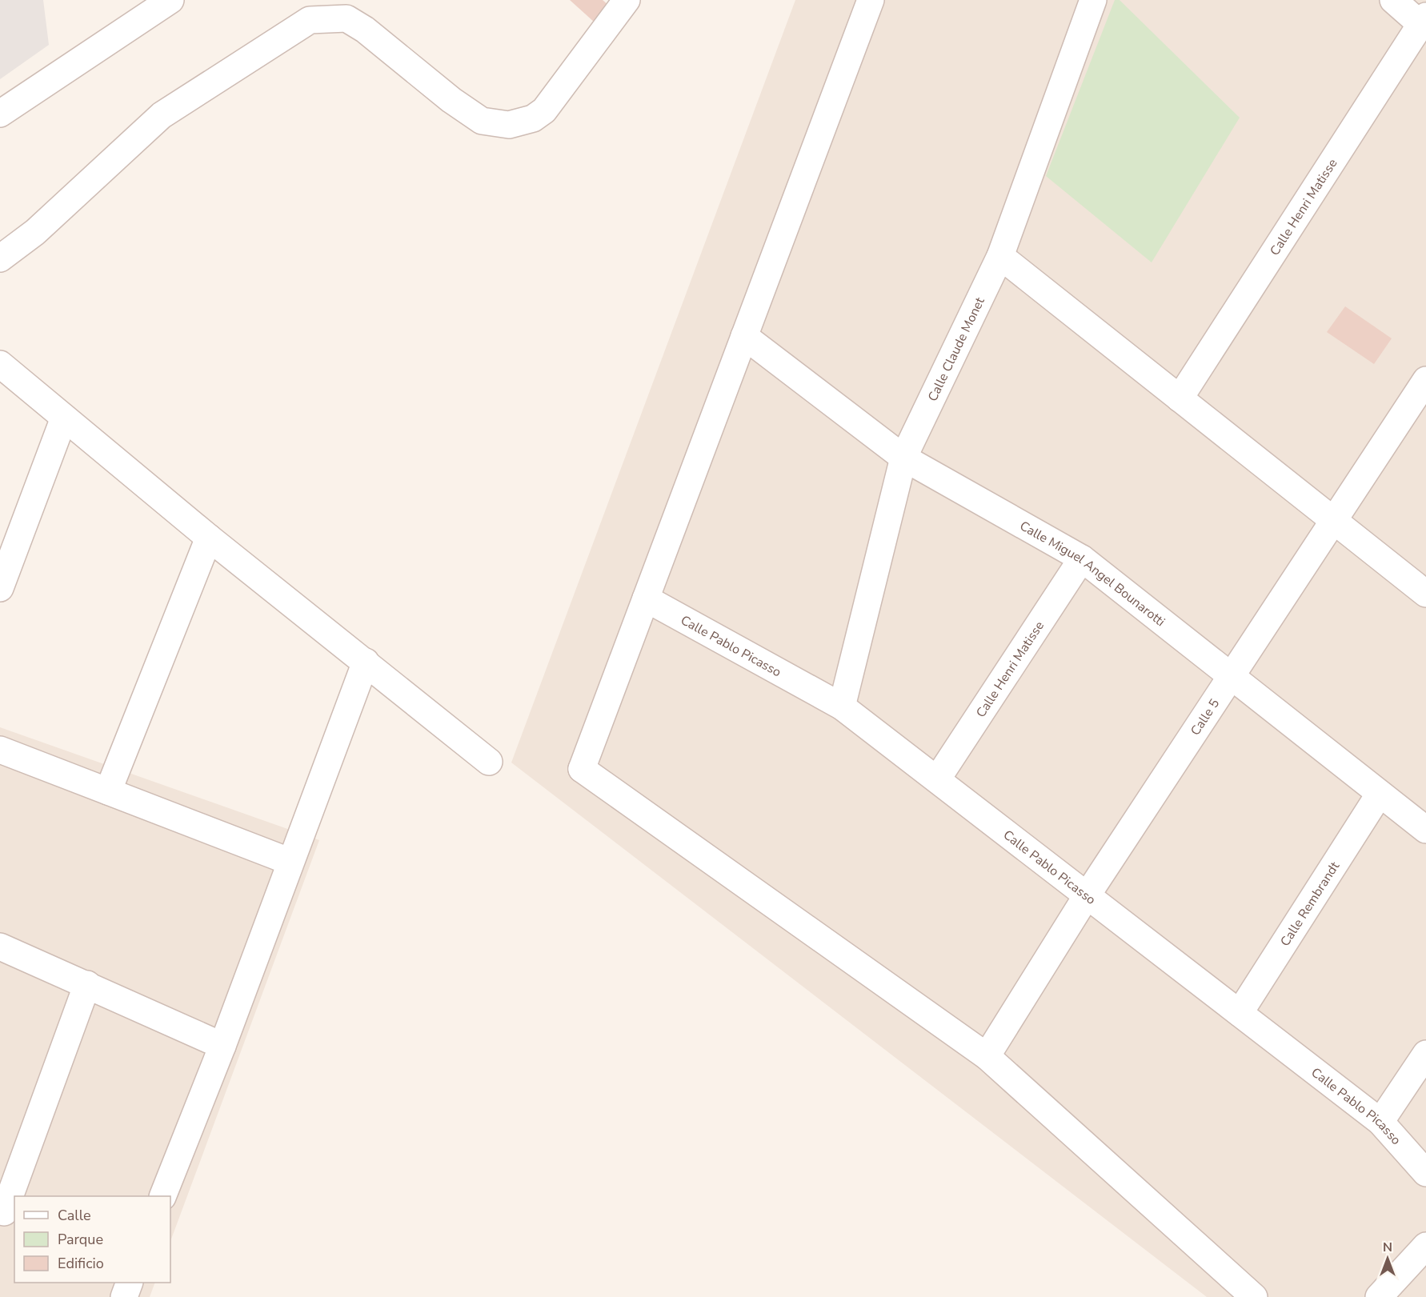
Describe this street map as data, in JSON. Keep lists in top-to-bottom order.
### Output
{
  "streets": {
    "street": [
      "Calle Henri Matisse",
      "Calle Claude Monet",
      "Calle Miguel Angel Bounarotti",
      "Calle Pablo Picasso",
      "Calle 5",
      "Calle Rembrandt"
    ]
  },
  "crossings": [
    ["Calle Henri Matisse", "Calle Miguel Angel Bounarotti"],
    ["Calle Henri Matisse", "Calle Pablo Picasso"],
    ["Calle Claude Monet", "Calle Miguel Angel Bounarotti"],
    ["Calle Claude Monet", "Calle Pablo Picasso"],
    ["Calle Miguel Angel Bounarotti", "Calle 5"],
    ["Calle Miguel Angel Bounarotti", "Calle Rembrandt"],
    ["Calle Pablo Picasso", "Calle 5"],
    ["Calle Pablo Picasso", "Calle Rembrandt"]
  ],
  "legend": ["Calle", "Parque", "Edificio"],
  "north": "top"
}
